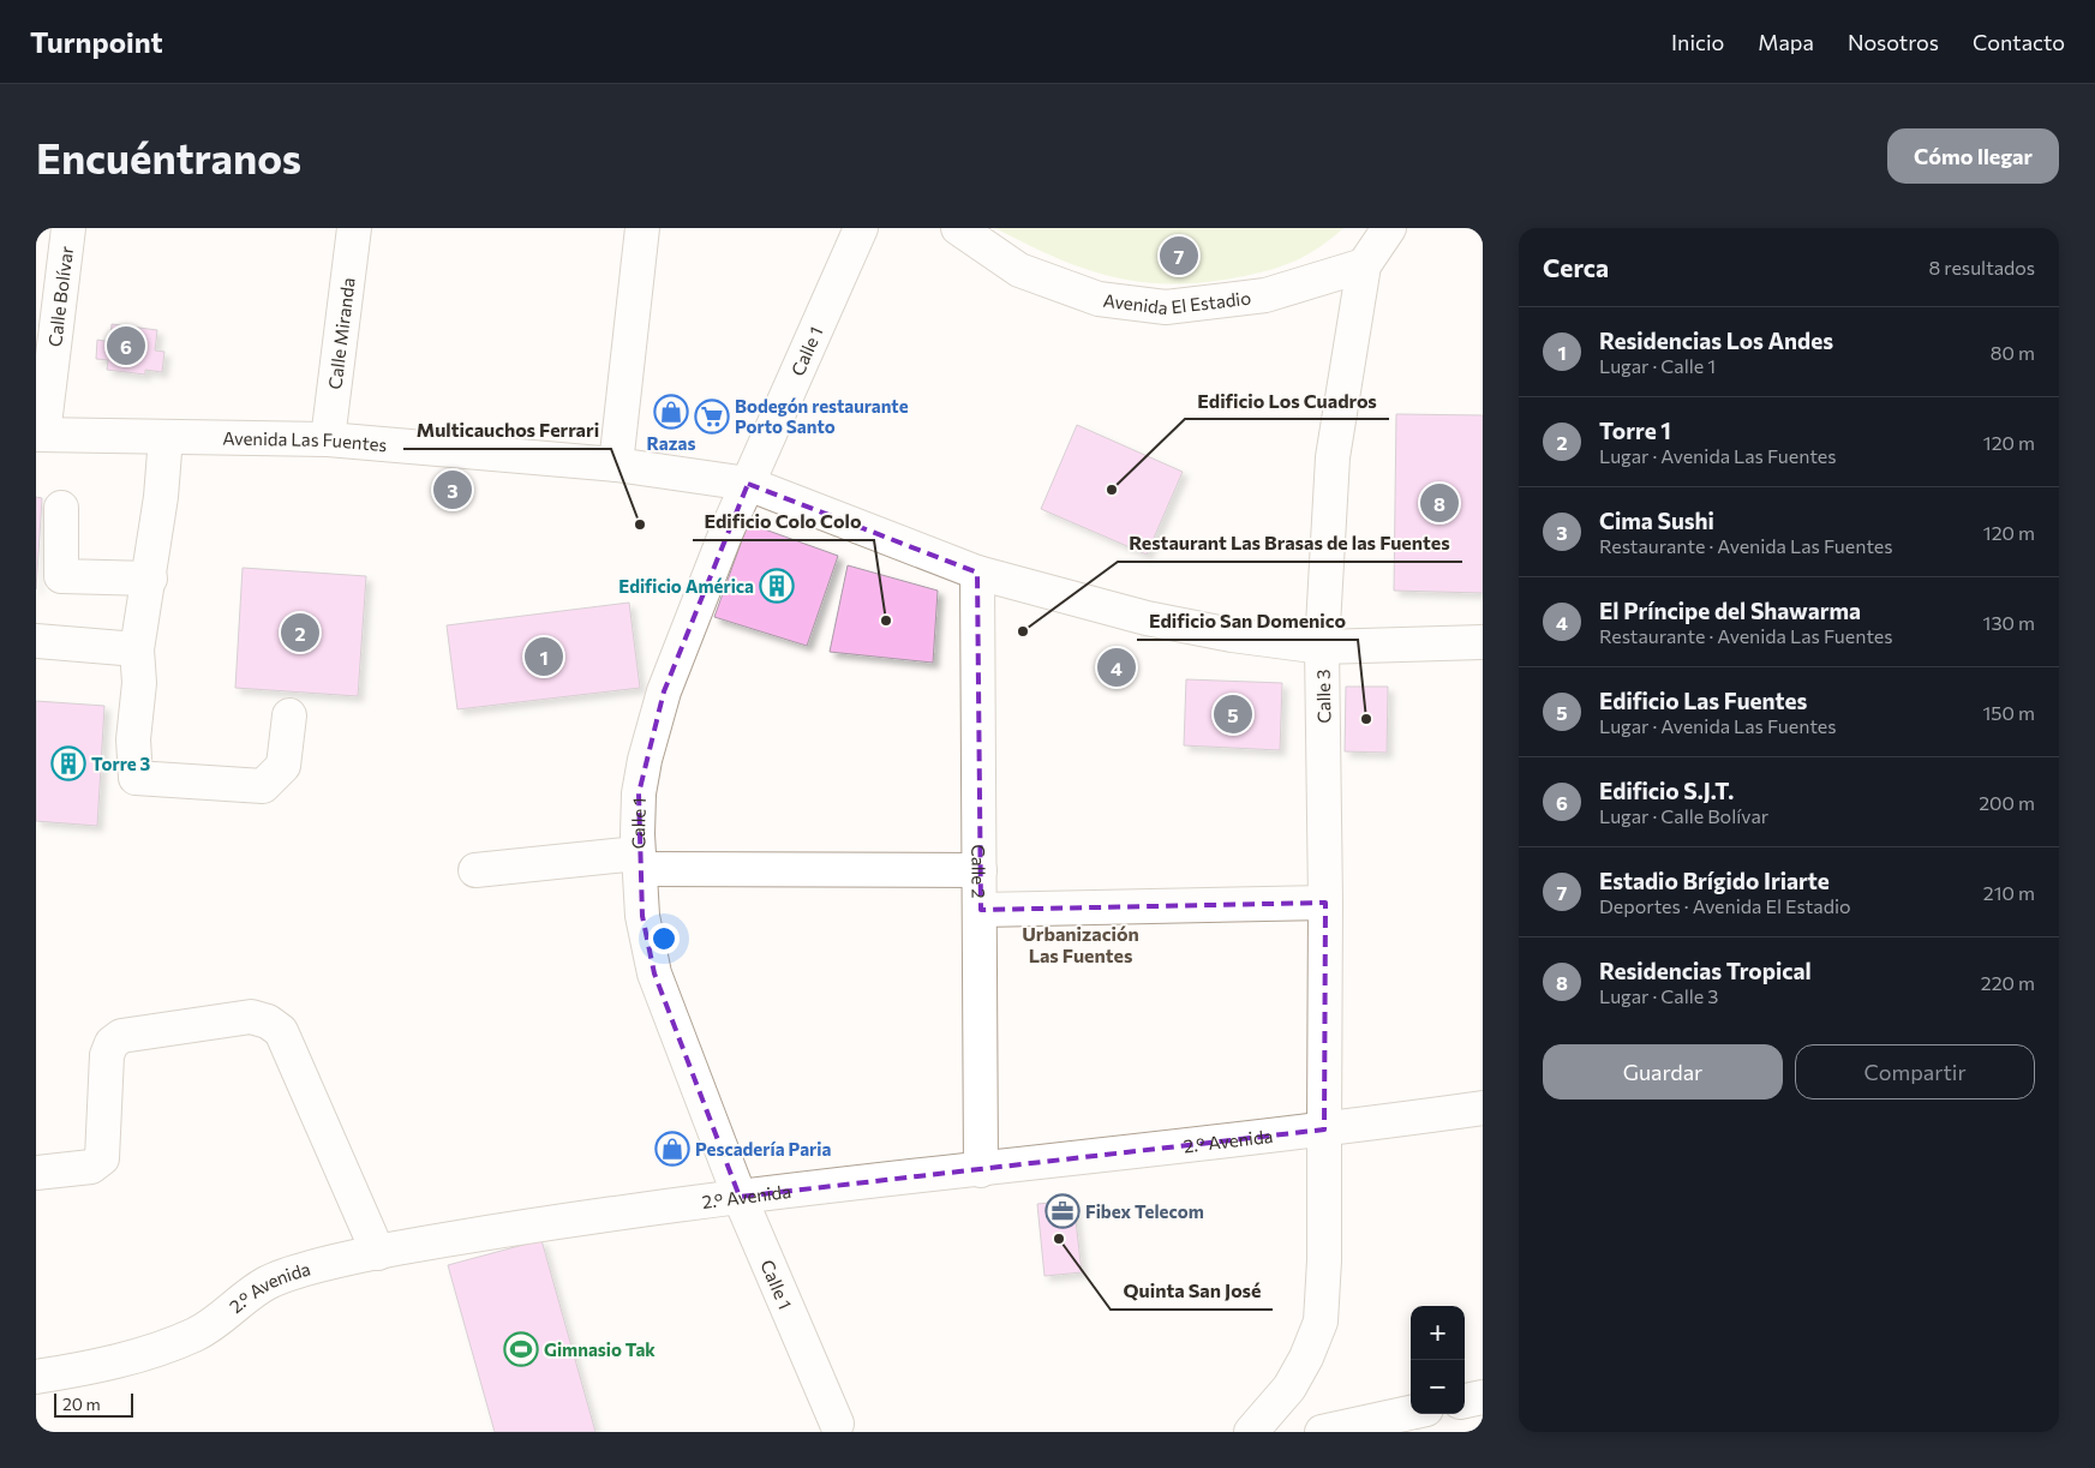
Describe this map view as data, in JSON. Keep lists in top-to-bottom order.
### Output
{
  "streets": {
    "main road": [
      "Calle Bolívar",
      "Avenida El Estadio",
      "Calle Miranda",
      "Calle 1",
      "Avenida Las Fuentes",
      "Calle 3",
      "Calle 2",
      "2.° Avenida"
    ]
  },
  "crossings": [
    ["Calle Bolívar", "Avenida Las Fuentes"],
    ["Avenida El Estadio", "Calle 3"],
    ["Calle Miranda", "Avenida Las Fuentes"],
    ["Calle 1", "Avenida Las Fuentes"],
    ["Calle 1", "2.° Avenida"],
    ["Avenida Las Fuentes", "Calle 3"],
    ["Avenida Las Fuentes", "Calle 2"],
    ["Calle 3", "2.° Avenida"],
    ["Calle 2", "2.° Avenida"]
  ],
  "districts": ["Urbanización Las Fuentes"],
  "places": {
    "shop": ["Razas", "Pescadería Paria"],
    "supermarket": ["Bodegón restaurante Porto Santo"],
    "other": [
      "Edificio Los Cuadros",
      "Multicauchos Ferrari",
      "Edificio Colo Colo",
      "Restaurant Las Brasas de las Fuentes",
      "Edificio San Domenico",
      "Quinta San José"
    ],
    "building": ["Edificio América", "Torre 3"],
    "office": ["Fibex Telecom"],
    "sports": ["Gimnasio Tak"]
  },
  "scale_bar": "20 m",
  "page": {
    "header": "Turnpoint",
    "nav": [
      "Inicio",
      "Mapa",
      "Nosotros",
      "Contacto"
    ],
    "buttons": [
      "Cómo llegar",
      ["Guardar", "Compartir"]
    ],
    "title": "Encuéntranos",
    "heading": ["Cerca", "8 resultados"],
    "pins": [
      "7",
      "6",
      "3",
      "8",
      "2",
      "1",
      "4",
      "5"
    ],
    "list": [
      {
        "mark": "1",
        "name": "Residencias Los Andes",
        "note": "Lugar · Calle 1",
        "value": "80 m"
      },
      {
        "mark": "2",
        "name": "Torre 1",
        "note": "Lugar · Avenida Las Fuentes",
        "value": "120 m"
      },
      {
        "mark": "3",
        "name": "Cima Sushi",
        "note": "Restaurante · Avenida Las Fuentes",
        "value": "120 m"
      },
      {
        "mark": "4",
        "name": "El Príncipe del Shawarma",
        "note": "Restaurante · Avenida Las Fuentes",
        "value": "130 m"
      },
      {
        "mark": "5",
        "name": "Edificio Las Fuentes",
        "note": "Lugar · Avenida Las Fuentes",
        "value": "150 m"
      },
      {
        "mark": "6",
        "name": "Edificio S.J.T.",
        "note": "Lugar · Calle Bolívar",
        "value": "200 m"
      },
      {
        "mark": "7",
        "name": "Estadio Brígido Iriarte",
        "note": "Deportes · Avenida El Estadio",
        "value": "210 m"
      },
      {
        "mark": "8",
        "name": "Residencias Tropical",
        "note": "Lugar · Calle 3",
        "value": "220 m"
      }
    ],
    "map_buttons": ["+", "−"],
    "scale": "20 m"
  }
}
